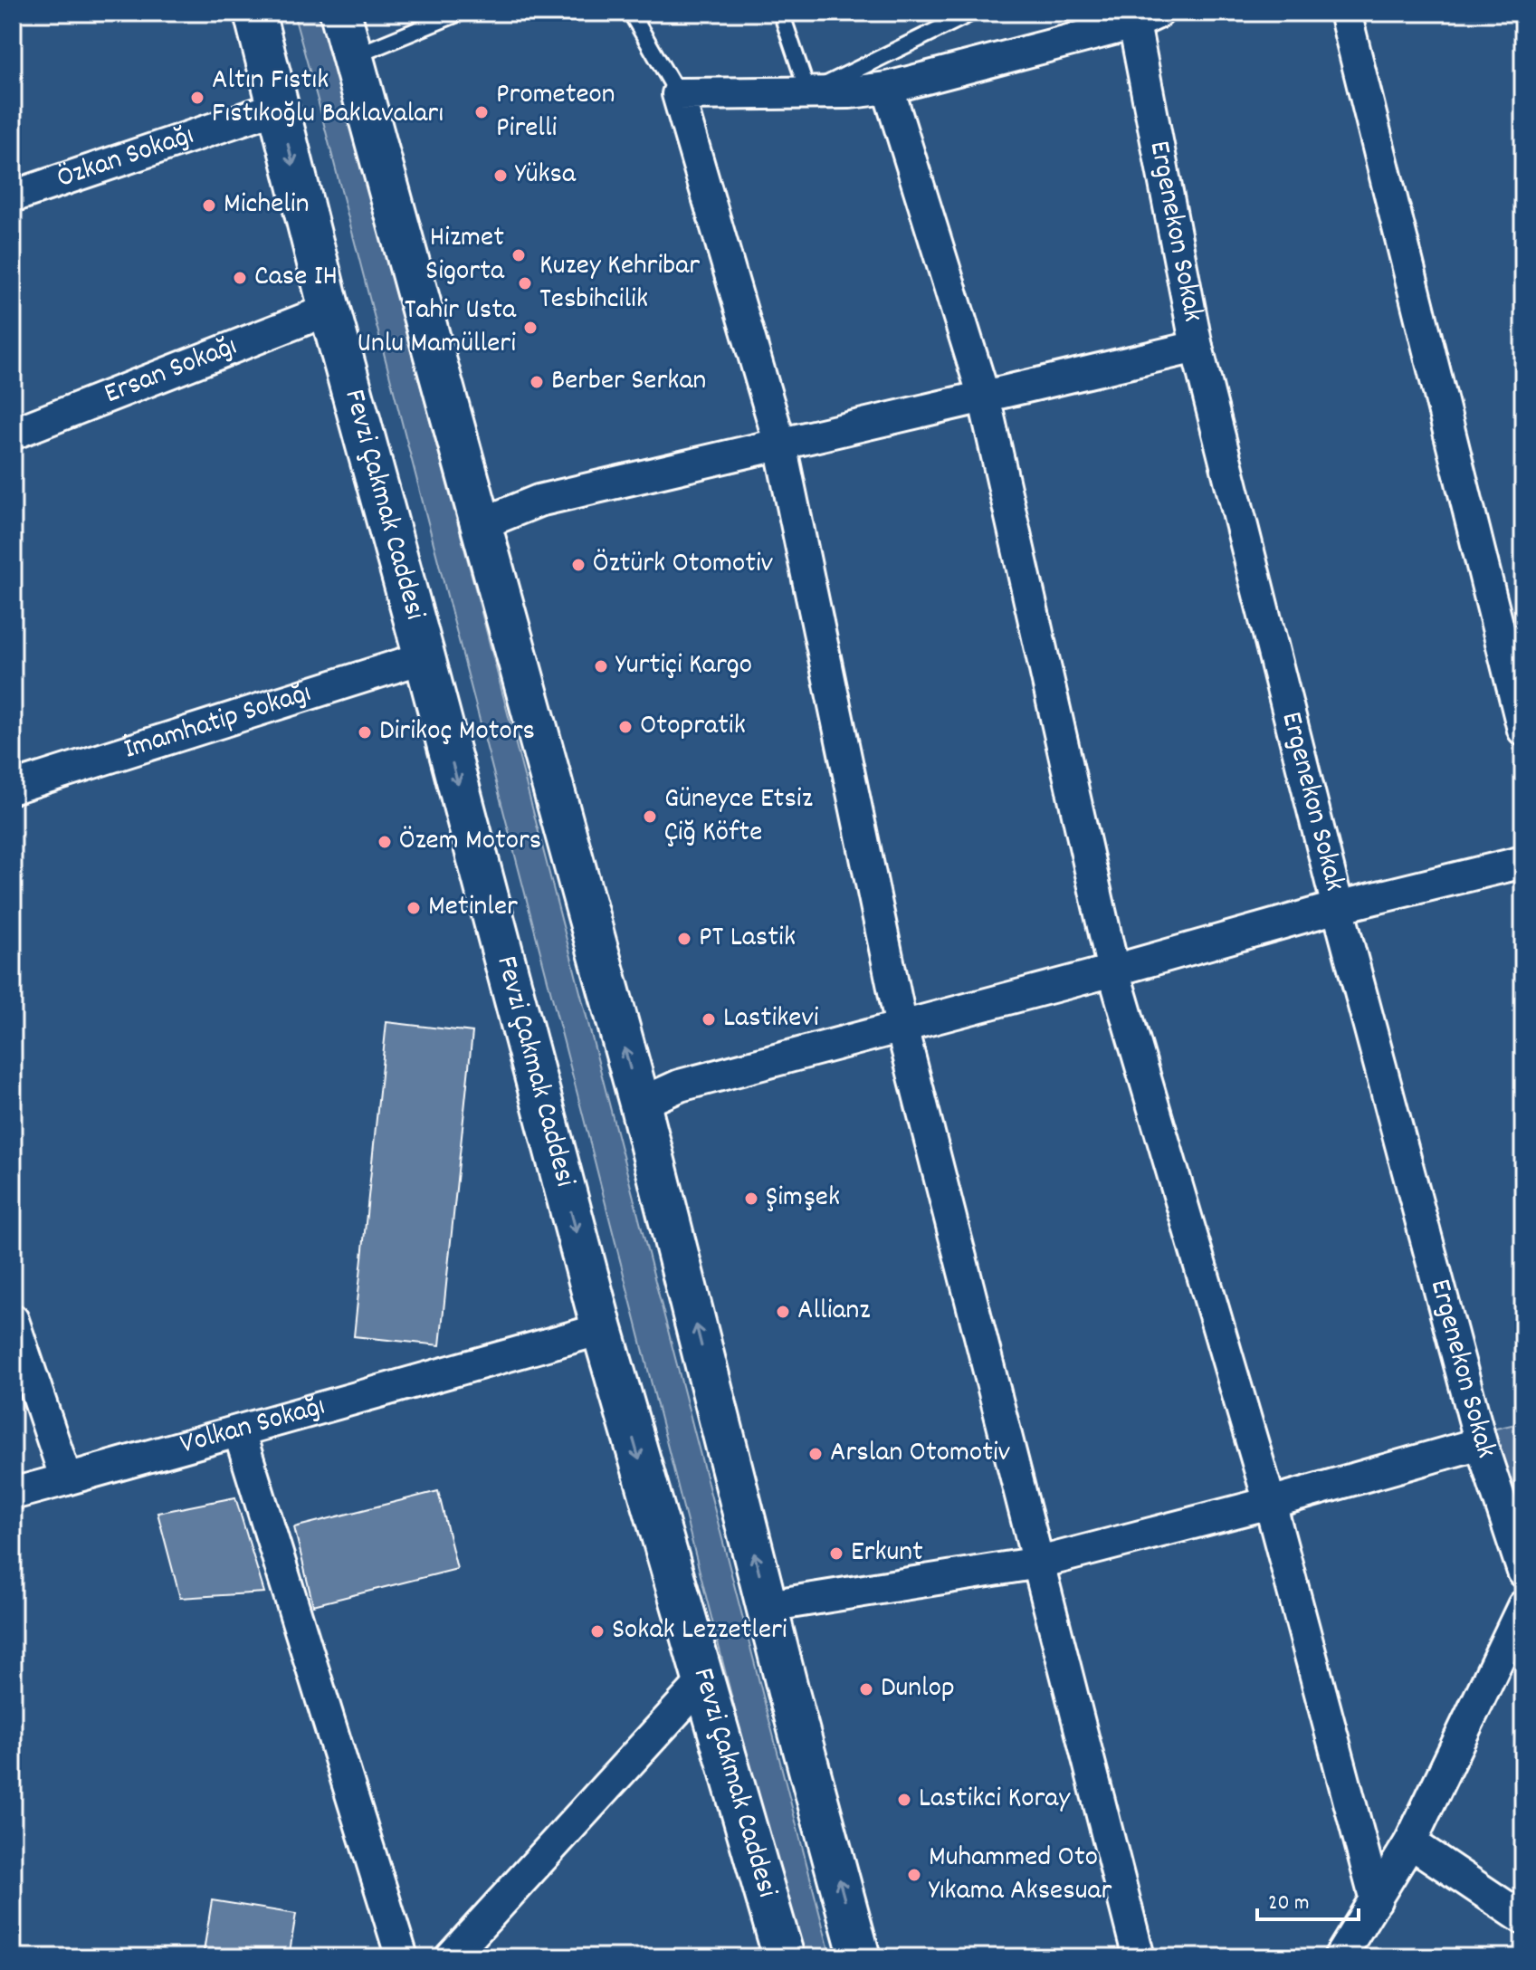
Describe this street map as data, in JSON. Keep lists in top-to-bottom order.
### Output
{
  "streets": {
    "main road": ["Fevzi Çakmak Caddesi"],
    "street": [
      "Özkan Sokağı",
      "Ergenekon Sokak",
      "Ersan Sokağı",
      "İmamhatip Sokağı",
      "Volkan Sokağı"
    ]
  },
  "crossings": [
    ["Özkan Sokağı", "Fevzi Çakmak Caddesi"],
    ["Ersan Sokağı", "Fevzi Çakmak Caddesi"],
    ["Fevzi Çakmak Caddesi", "İmamhatip Sokağı"],
    ["Fevzi Çakmak Caddesi", "Volkan Sokağı"]
  ],
  "places": [
    "Altın Fıstık Fıstıkoğlu Baklavaları",
    "Prometeon Pirelli",
    "Yüksa",
    "Michelin",
    "Hizmet Sigorta",
    "Case IH",
    "Kuzey Kehribar Tesbihcilik",
    "Tahir Usta Unlu Mamülleri",
    "Berber Serkan",
    "Öztürk Otomotiv",
    "Yurtiçi Kargo",
    "Otopratik",
    "Dirikoç Motors",
    "Güneyce Etsiz Çiğ Köfte",
    "Özem Motors",
    "Metinler",
    "PT Lastik",
    "Lastikevi",
    "Şimşek",
    "Allianz",
    "Arslan Otomotiv",
    "Erkunt",
    "Sokak Lezzetleri",
    "Dunlop",
    "Lastikci Koray",
    "Muhammed Oto Yıkama Aksesuar"
  ],
  "scale_bar": "20 m"
}
